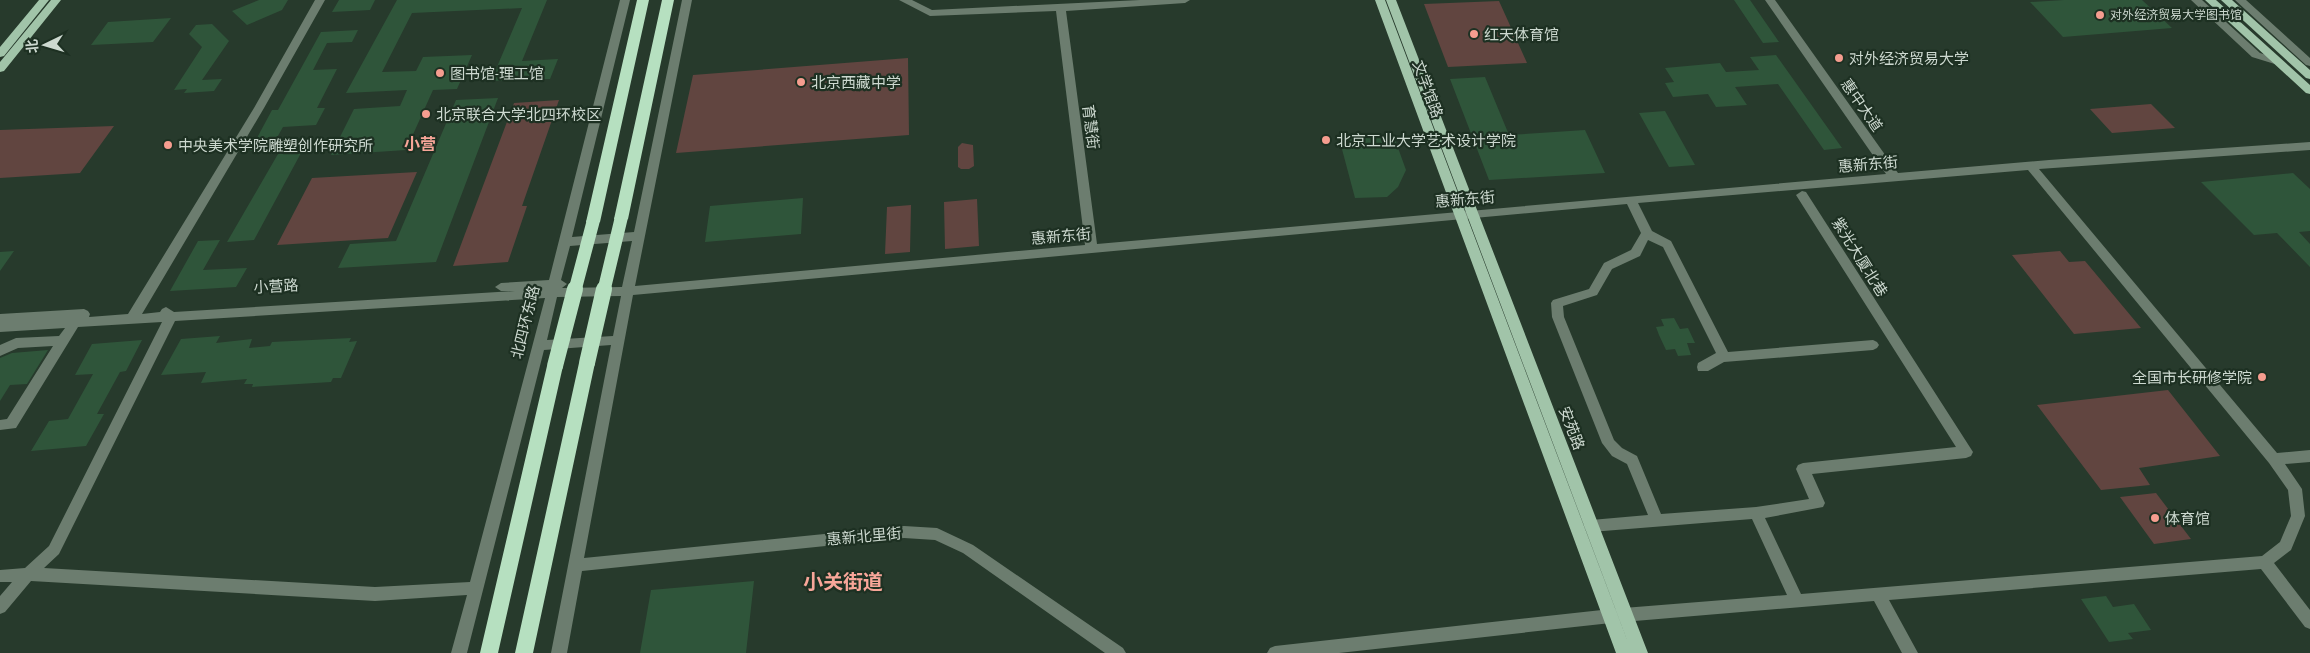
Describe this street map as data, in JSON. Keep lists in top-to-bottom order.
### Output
{
  "streets": {
    "main road": ["文学馆路", "安苑路"],
    "street": [
      "惠中大道",
      "育慧街",
      "惠新东街",
      "紫光大厦北巷",
      "小营路",
      "北四环东路",
      "惠新北里街"
    ]
  },
  "crossings": [
    ["文学馆路", "惠新东街"],
    ["文学馆路", "安苑路"],
    ["惠中大道", "惠新东街"],
    ["育慧街", "惠新东街"],
    ["惠新东街", "小营路"],
    ["惠新东街", "北四环东路"],
    ["惠新东街", "安苑路"],
    ["小营路", "北四环东路"]
  ],
  "districts": ["小营", "小关街道"],
  "places": [
    "对外经济贸易大学图书馆",
    "红天体育馆",
    "对外经济贸易大学",
    "图书馆-理工馆",
    "北京西藏中学",
    "北京联合大学北四环校区",
    "北京工业大学艺术设计学院",
    "中央美术学院雕塑创作研究所",
    "全国市长研修学院",
    "体育馆"
  ],
  "north": "left"
}
